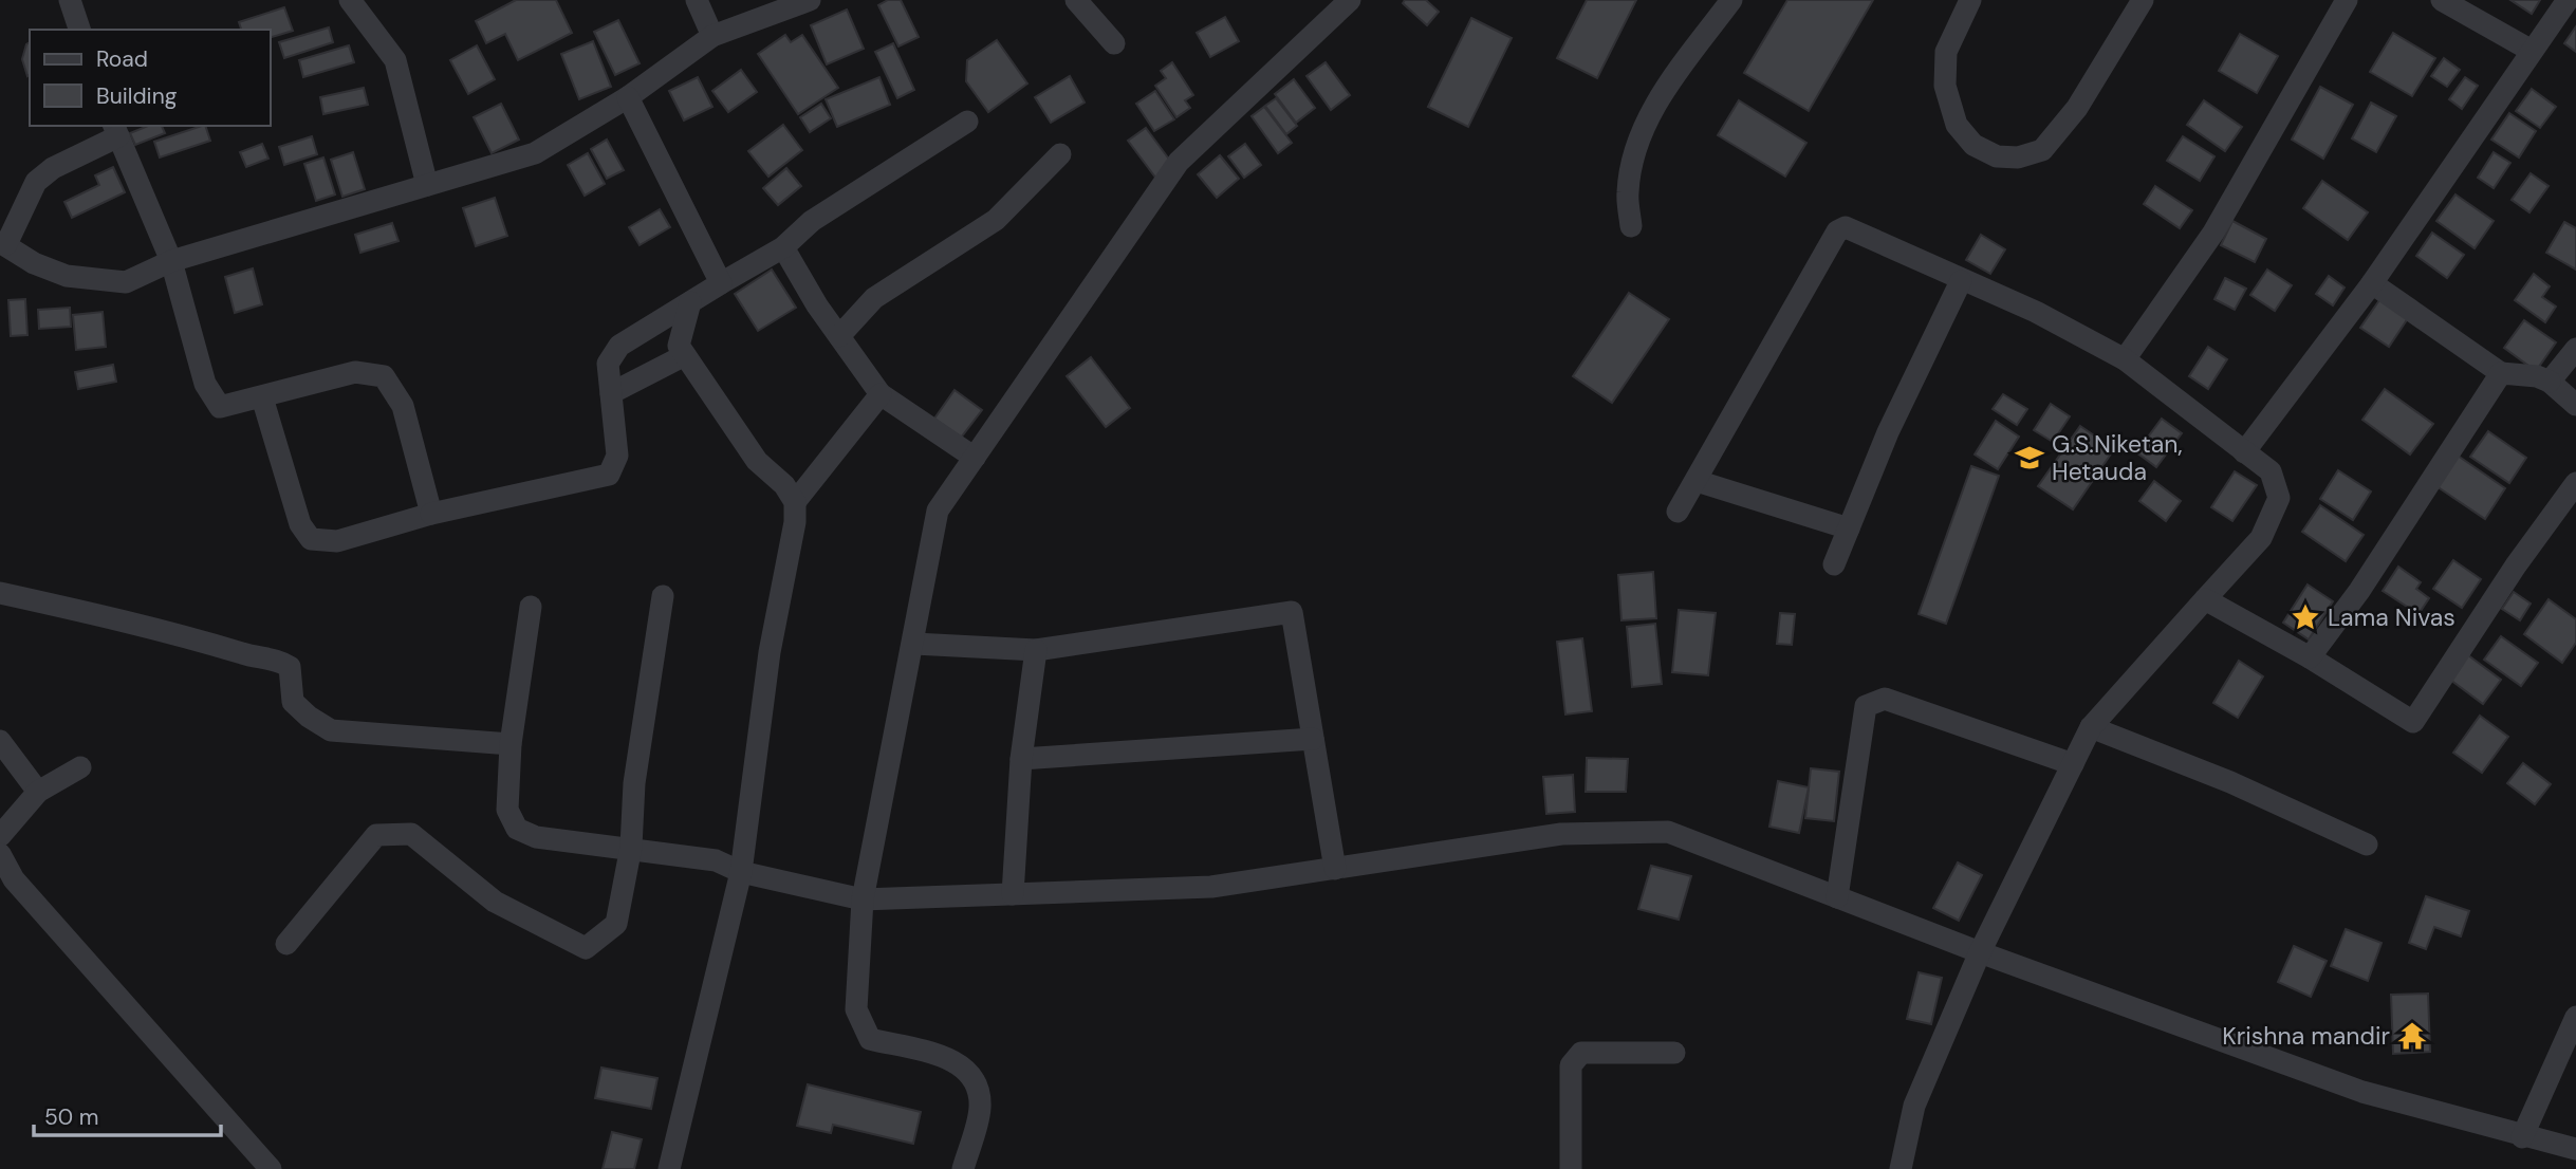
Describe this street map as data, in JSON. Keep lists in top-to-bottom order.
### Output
{
  "places": {
    "school or university": ["G.S.Niketan, Hetauda"],
    "place": ["Lama Nivas"],
    "temple": ["Krishna mandir"]
  },
  "legend": ["Road", "Building"],
  "scale_bar": "50 m"
}
